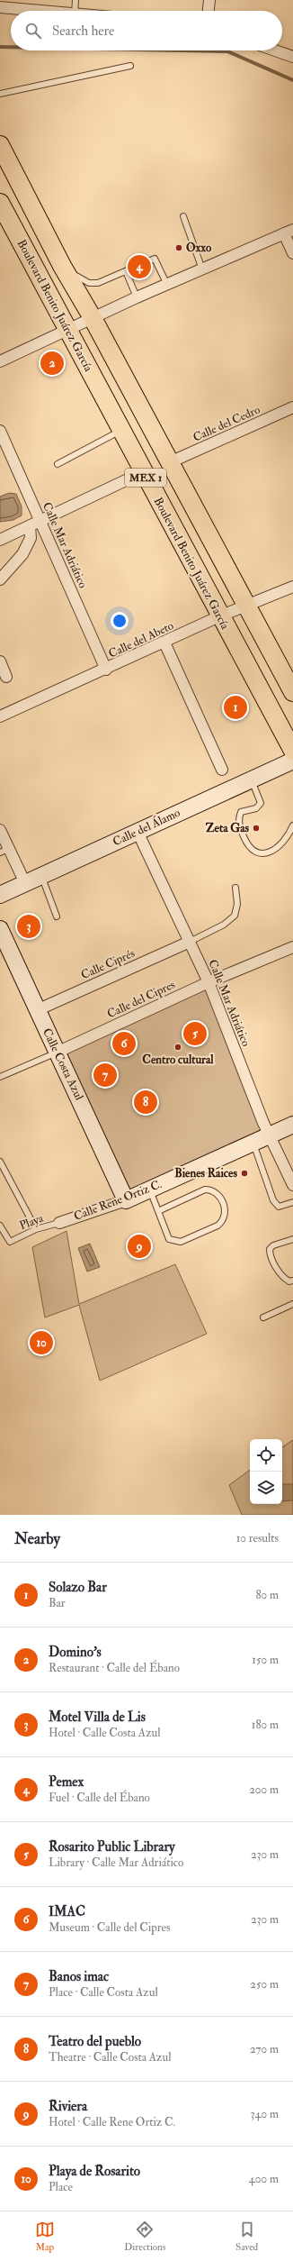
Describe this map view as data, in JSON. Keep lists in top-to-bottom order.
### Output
{
  "streets": {
    "main road": ["Boulevard Benito Juárez García", "MEX 1"],
    "street": [
      "Calle del Cedro",
      "Calle Mar Adriático",
      "Calle del Abeto",
      "Calle del Álamo",
      "Calle Ciprés",
      "Calle del Cipres",
      "Calle Costa Azul",
      "Calle Rene Ortiz C."
    ],
    "lane": ["Playa"]
  },
  "crossings": [
    ["Boulevard Benito Juárez García", "Calle del Abeto"],
    ["Calle del Cedro", "MEX 1"],
    ["MEX 1", "Calle del Abeto"],
    ["Calle Mar Adriático", "Calle del Abeto"],
    ["Calle Mar Adriático", "Calle del Álamo"],
    ["Calle Mar Adriático", "Calle Ciprés"],
    ["Calle Mar Adriático", "Calle del Cipres"],
    ["Calle Mar Adriático", "Calle Rene Ortiz C."],
    ["Calle Ciprés", "Calle Costa Azul"],
    ["Calle del Cipres", "Calle Costa Azul"],
    ["Calle Costa Azul", "Calle Rene Ortiz C."],
    ["Calle Rene Ortiz C.", "Playa"]
  ],
  "places": [
    "Oxxo",
    "Zeta Gas",
    "Centro cultural",
    "Bienes Raices"
  ],
  "page": {
    "search": "Search here",
    "pins": [
      "4",
      "2",
      "1",
      "3",
      "5",
      "6",
      "7",
      "8",
      "9",
      "10"
    ],
    "heading": ["Nearby", "10 results"],
    "list": [
      {
        "mark": "1",
        "name": "Solazo Bar",
        "note": "Bar",
        "value": "80 m"
      },
      {
        "mark": "2",
        "name": "Domino's",
        "note": "Restaurant · Calle del Ébano",
        "value": "150 m"
      },
      {
        "mark": "3",
        "name": "Motel Villa de Lis",
        "note": "Hotel · Calle Costa Azul",
        "value": "180 m"
      },
      {
        "mark": "4",
        "name": "Pemex",
        "note": "Fuel · Calle del Ébano",
        "value": "200 m"
      },
      {
        "mark": "5",
        "name": "Rosarito Public Library",
        "note": "Library · Calle Mar Adriático",
        "value": "230 m"
      },
      {
        "mark": "6",
        "name": "IMAC",
        "note": "Museum · Calle del Cipres",
        "value": "230 m"
      },
      {
        "mark": "7",
        "name": "Banos imac",
        "note": "Place · Calle Costa Azul",
        "value": "250 m"
      },
      {
        "mark": "8",
        "name": "Teatro del pueblo",
        "note": "Theatre · Calle Costa Azul",
        "value": "270 m"
      },
      {
        "mark": "9",
        "name": "Riviera",
        "note": "Hotel · Calle Rene Ortiz C.",
        "value": "340 m"
      },
      {
        "mark": "10",
        "name": "Playa de Rosarito",
        "note": "Place",
        "value": "400 m"
      }
    ],
    "nav": ["Map", "Directions", "Saved"]
  }
}
